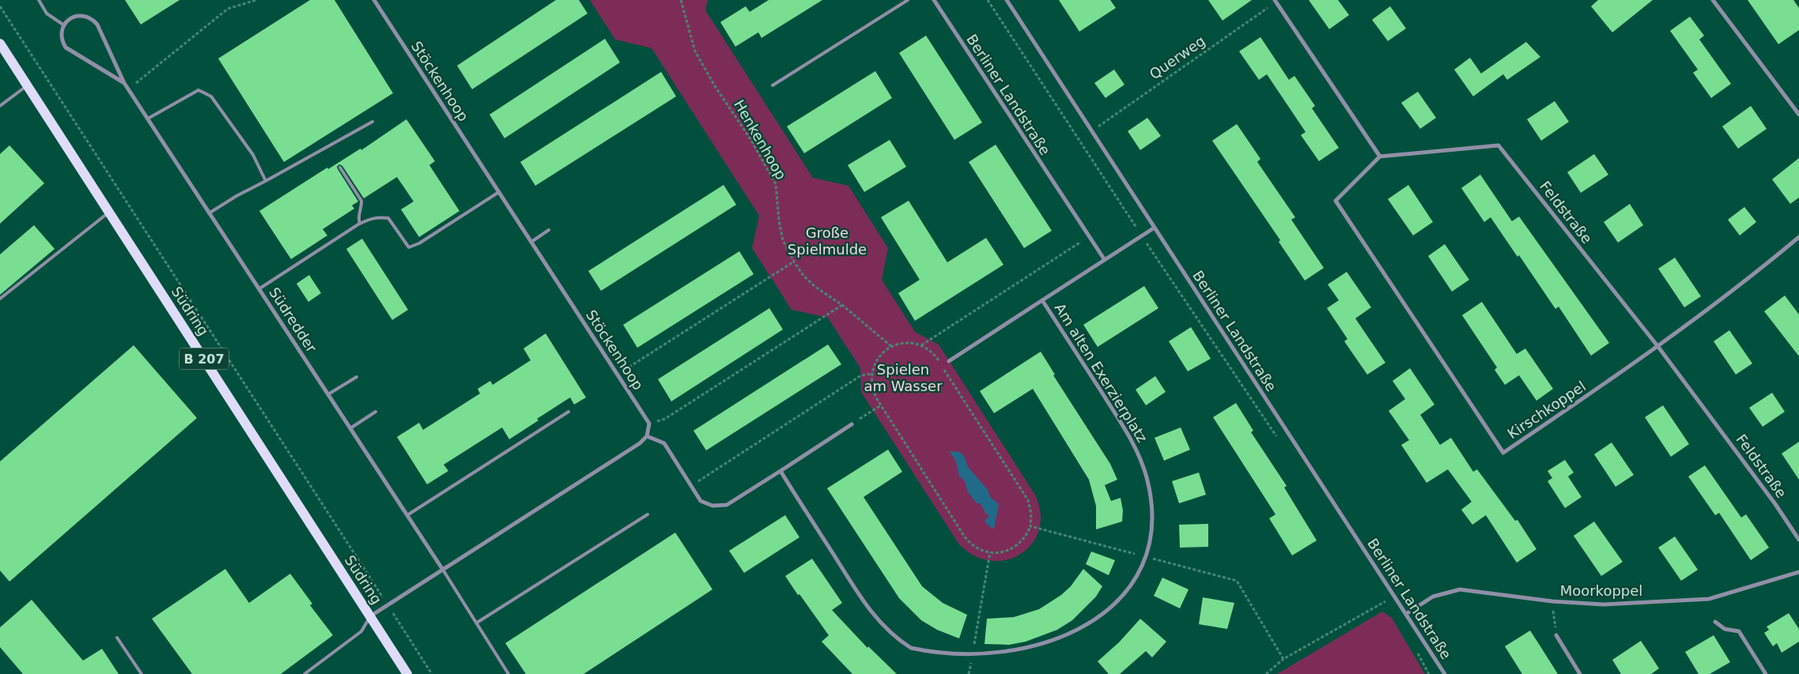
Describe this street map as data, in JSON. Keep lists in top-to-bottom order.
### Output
{
  "streets": {
    "main road": ["Südring", "B 207"],
    "street": [
      "Stöckenhoop",
      "Berliner Landstraße",
      "Feldstraße",
      "Südredder",
      "Am alten Exerzierplatz",
      "Kirschkoppel",
      "Moorkoppel"
    ],
    "path": ["Querweg", "Henkenhoop"]
  },
  "crossings": [
    ["Querweg", "Berliner Landstraße"],
    ["Berliner Landstraße", "Am alten Exerzierplatz"],
    ["Berliner Landstraße", "Moorkoppel"],
    ["Feldstraße", "Kirschkoppel"]
  ],
  "parks": ["Große Spielmulde", "Spielen am Wasser"]
}
